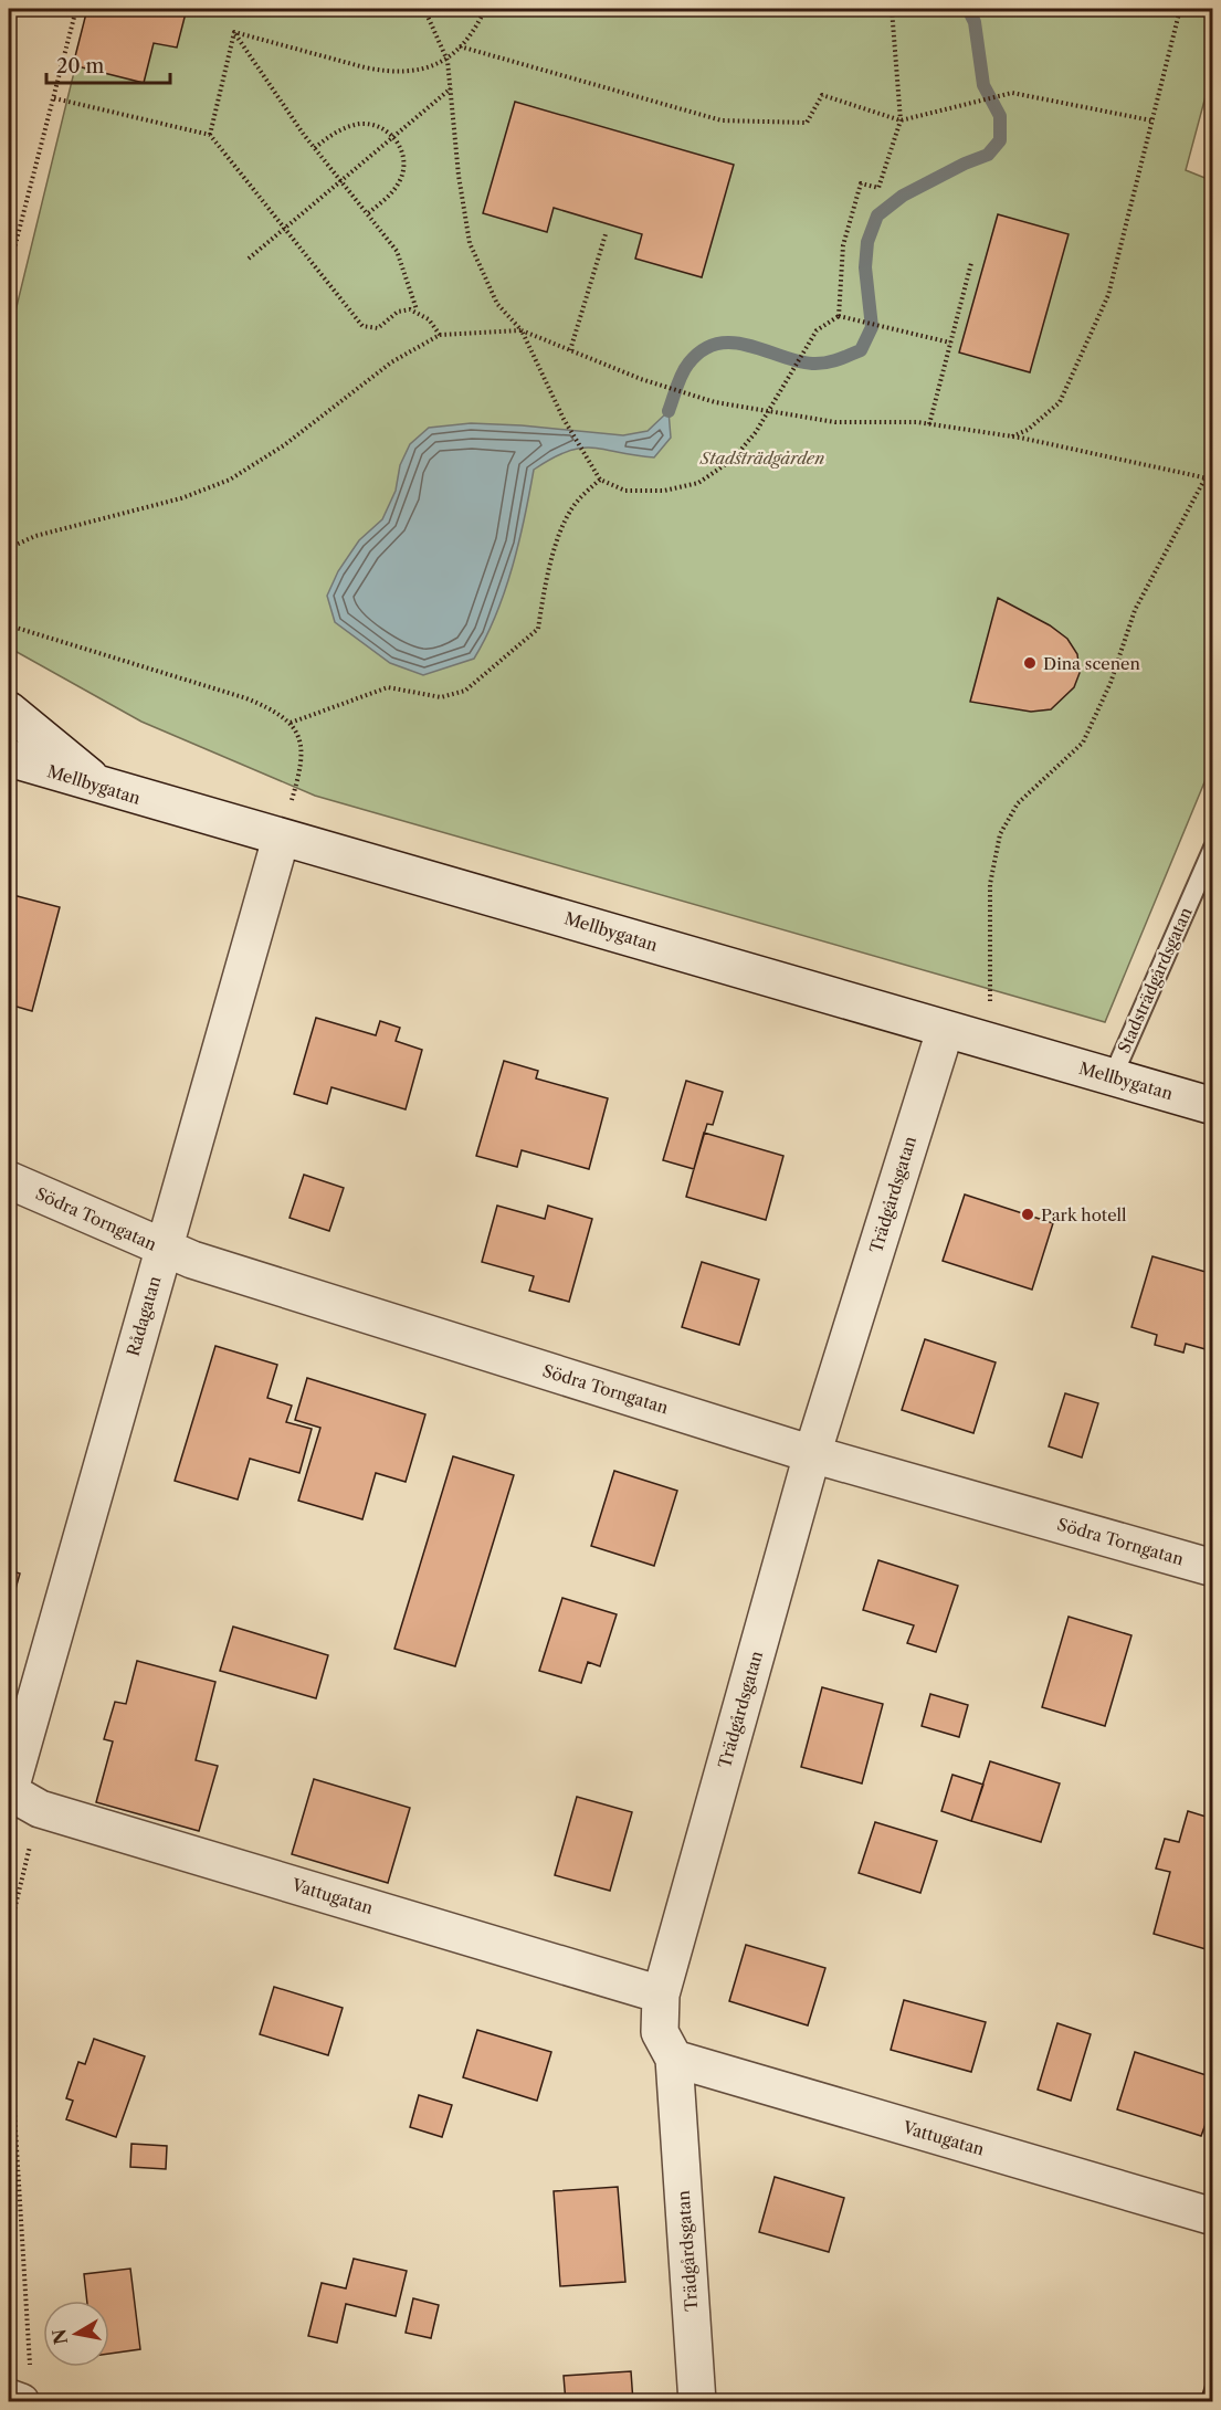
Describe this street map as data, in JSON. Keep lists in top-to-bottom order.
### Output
{
  "streets": {
    "street": [
      "Mellbygatan",
      "Trädgårdsgatan",
      "Södra Torngatan",
      "Rådagatan",
      "Vattugatan"
    ],
    "lane": ["Stadsträdgårdsgatan"]
  },
  "crossings": [
    ["Mellbygatan", "Stadsträdgårdsgatan"],
    ["Mellbygatan", "Trädgårdsgatan"],
    ["Mellbygatan", "Rådagatan"],
    ["Trädgårdsgatan", "Södra Torngatan"],
    ["Trädgårdsgatan", "Vattugatan"],
    ["Södra Torngatan", "Rådagatan"],
    ["Rådagatan", "Vattugatan"]
  ],
  "parks": ["Stadsträdgården"],
  "places": ["Dina scenen", "Park hotell"],
  "scale_bar": "20 m",
  "north": "left"
}
